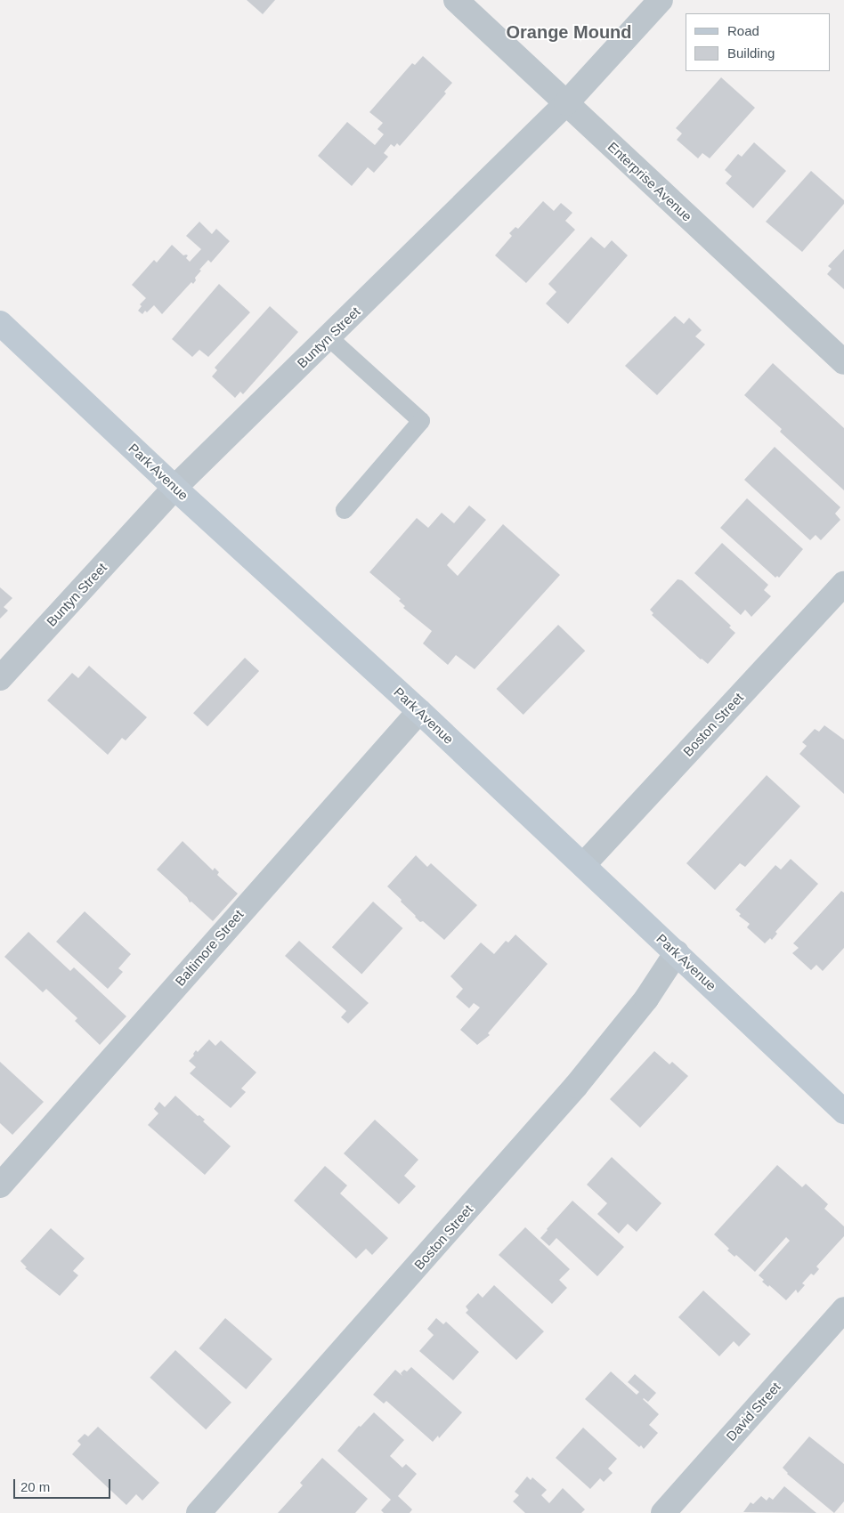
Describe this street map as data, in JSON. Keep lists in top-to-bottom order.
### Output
{
  "streets": {
    "main road": ["Park Avenue"],
    "street": [
      "Enterprise Avenue",
      "Buntyn Street",
      "Boston Street",
      "Baltimore Street",
      "David Street"
    ]
  },
  "crossings": [
    ["Enterprise Avenue", "Buntyn Street"],
    ["Buntyn Street", "Park Avenue"],
    ["Park Avenue", "Boston Street"],
    ["Park Avenue", "Baltimore Street"]
  ],
  "districts": ["Orange Mound"],
  "legend": ["Road", "Building"],
  "scale_bar": "20 m"
}
